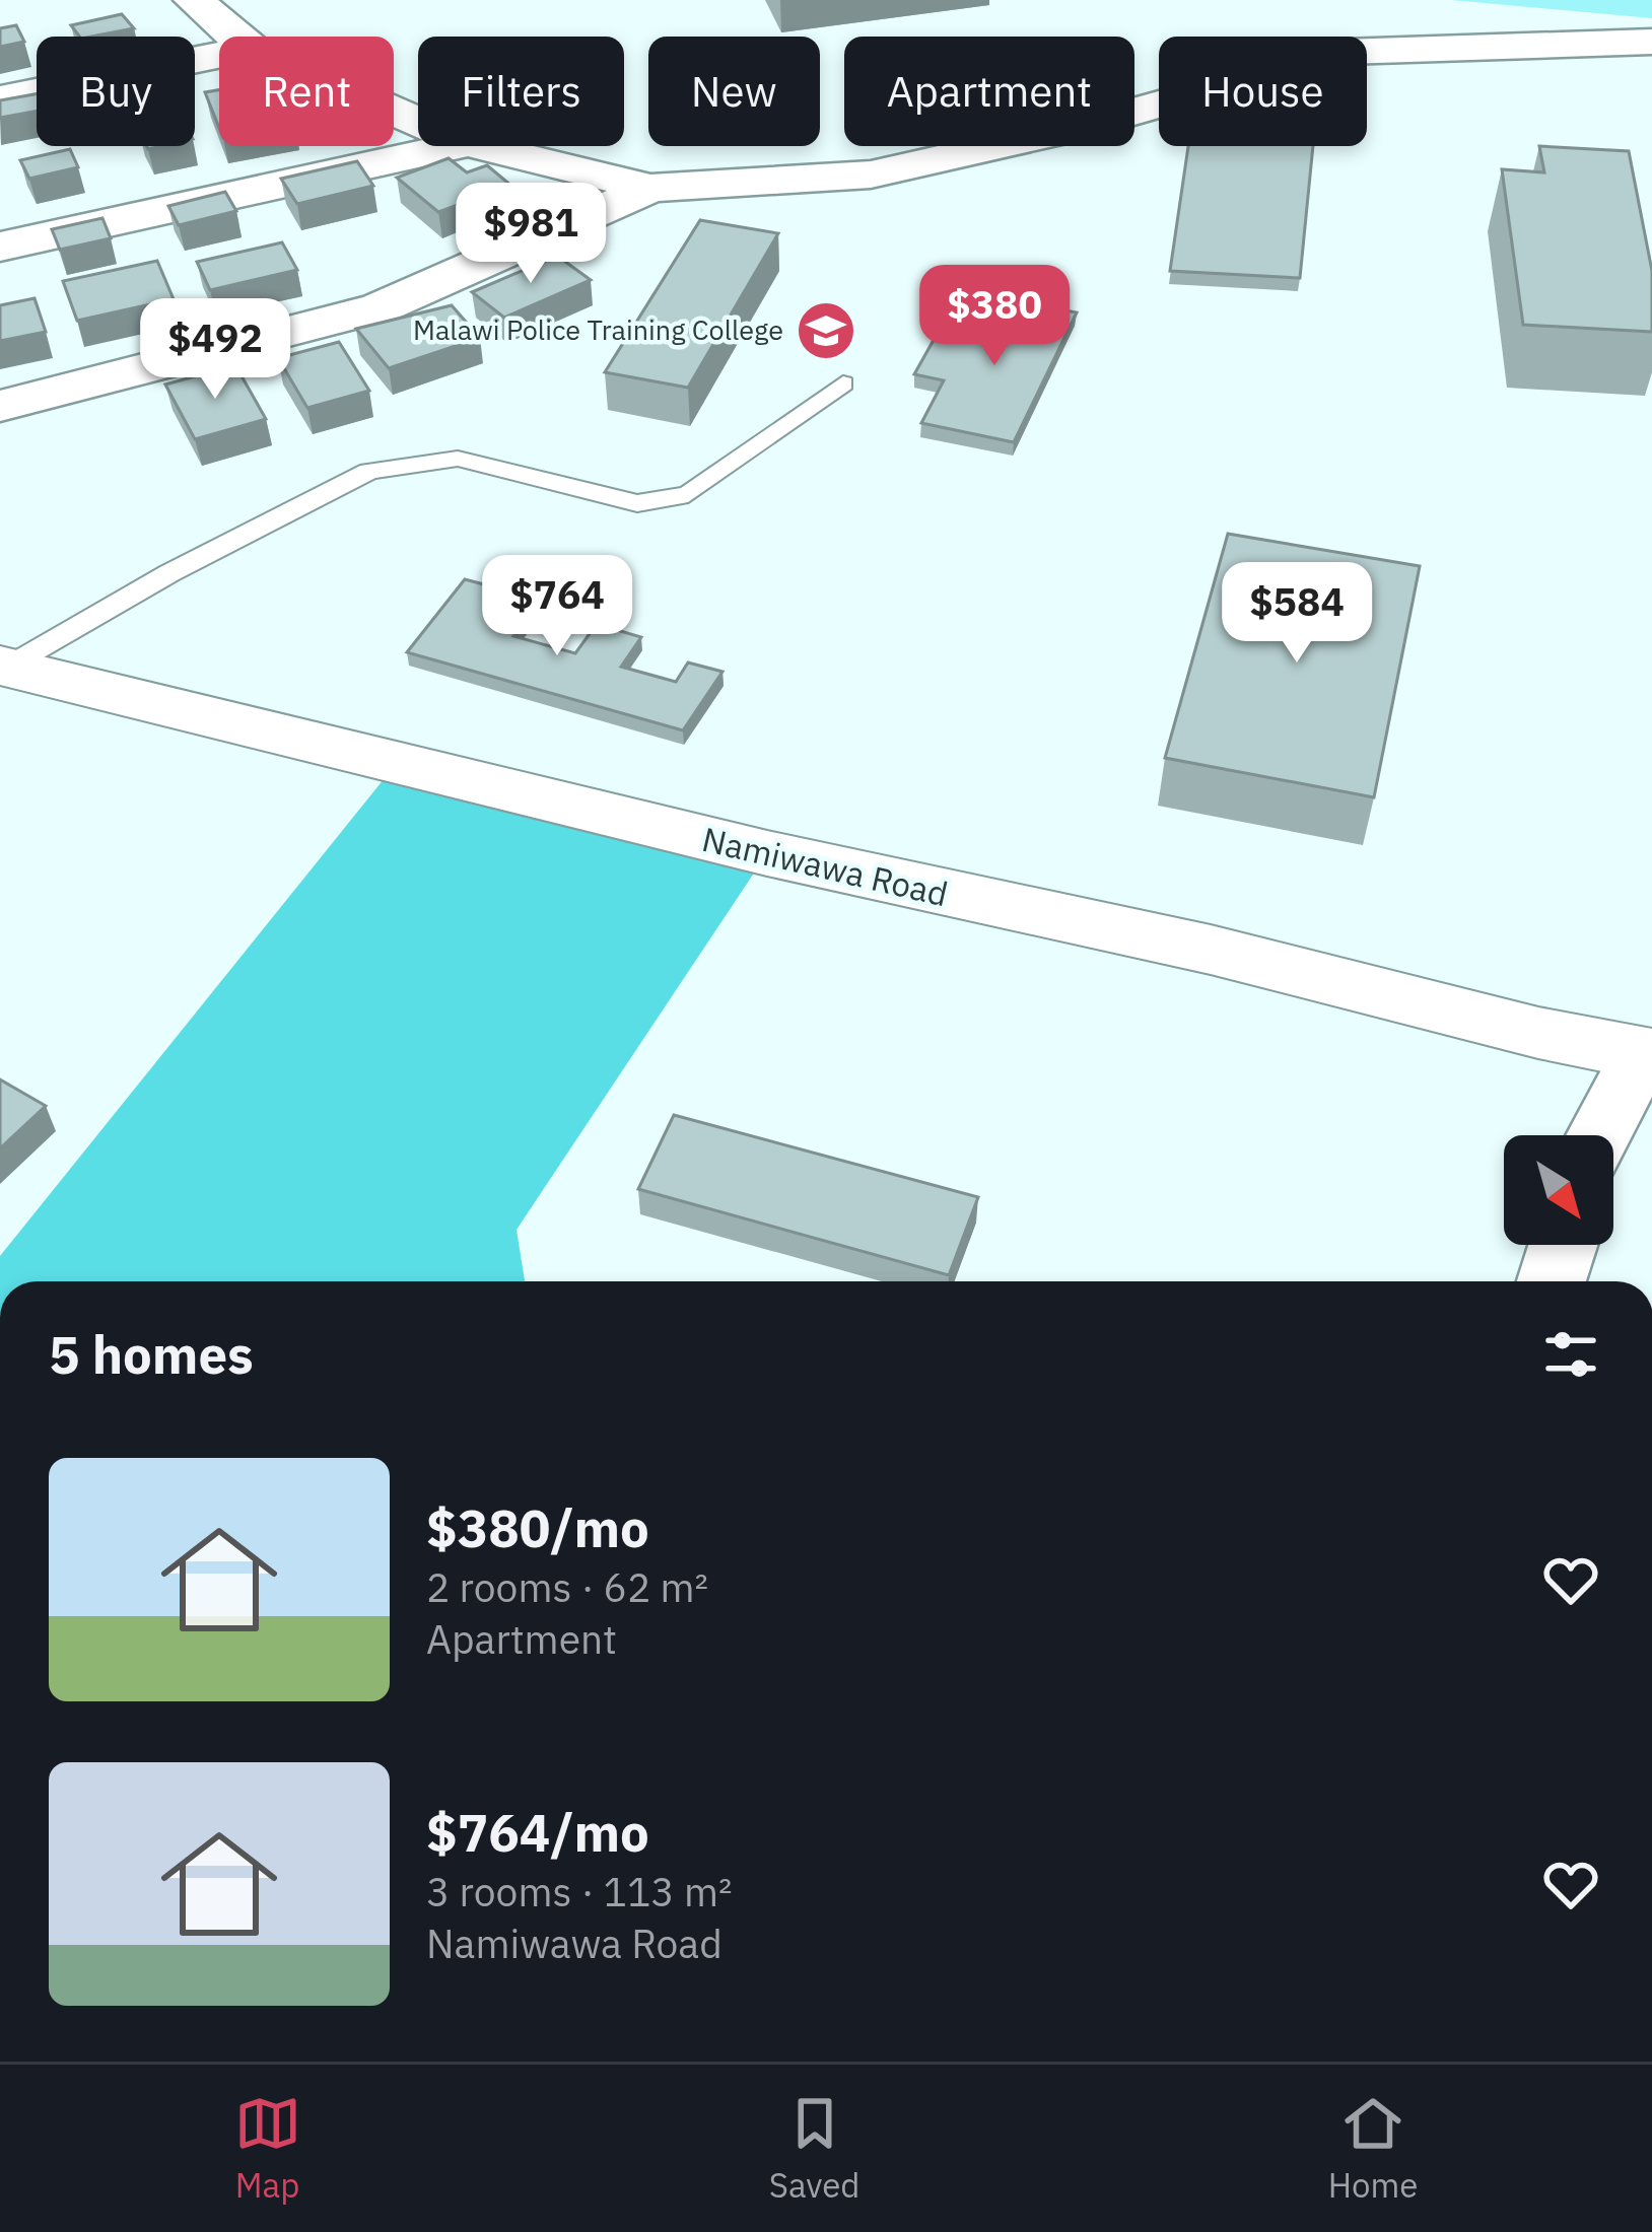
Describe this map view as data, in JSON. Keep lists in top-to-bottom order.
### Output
{
  "streets": {
    "street": ["Namiwawa Road"]
  },
  "places": {
    "school or university": ["Malawi Police Training College"]
  },
  "north": "bottom right",
  "page": {
    "chip": [
      "Buy",
      "Rent",
      "Filters",
      "New",
      "Apartment",
      "House"
    ],
    "price": [
      "$981",
      "$380",
      "$492",
      "$764",
      "$584"
    ],
    "heading": "5 homes",
    "list": [
      {
        "name": "$380/mo",
        "note": "2 rooms · 62 m² · Apartment"
      },
      {
        "name": "$764/mo",
        "note": "3 rooms · 113 m² · Namiwawa Road"
      }
    ],
    "tabs": ["Map", "Saved", "Home"]
  }
}
